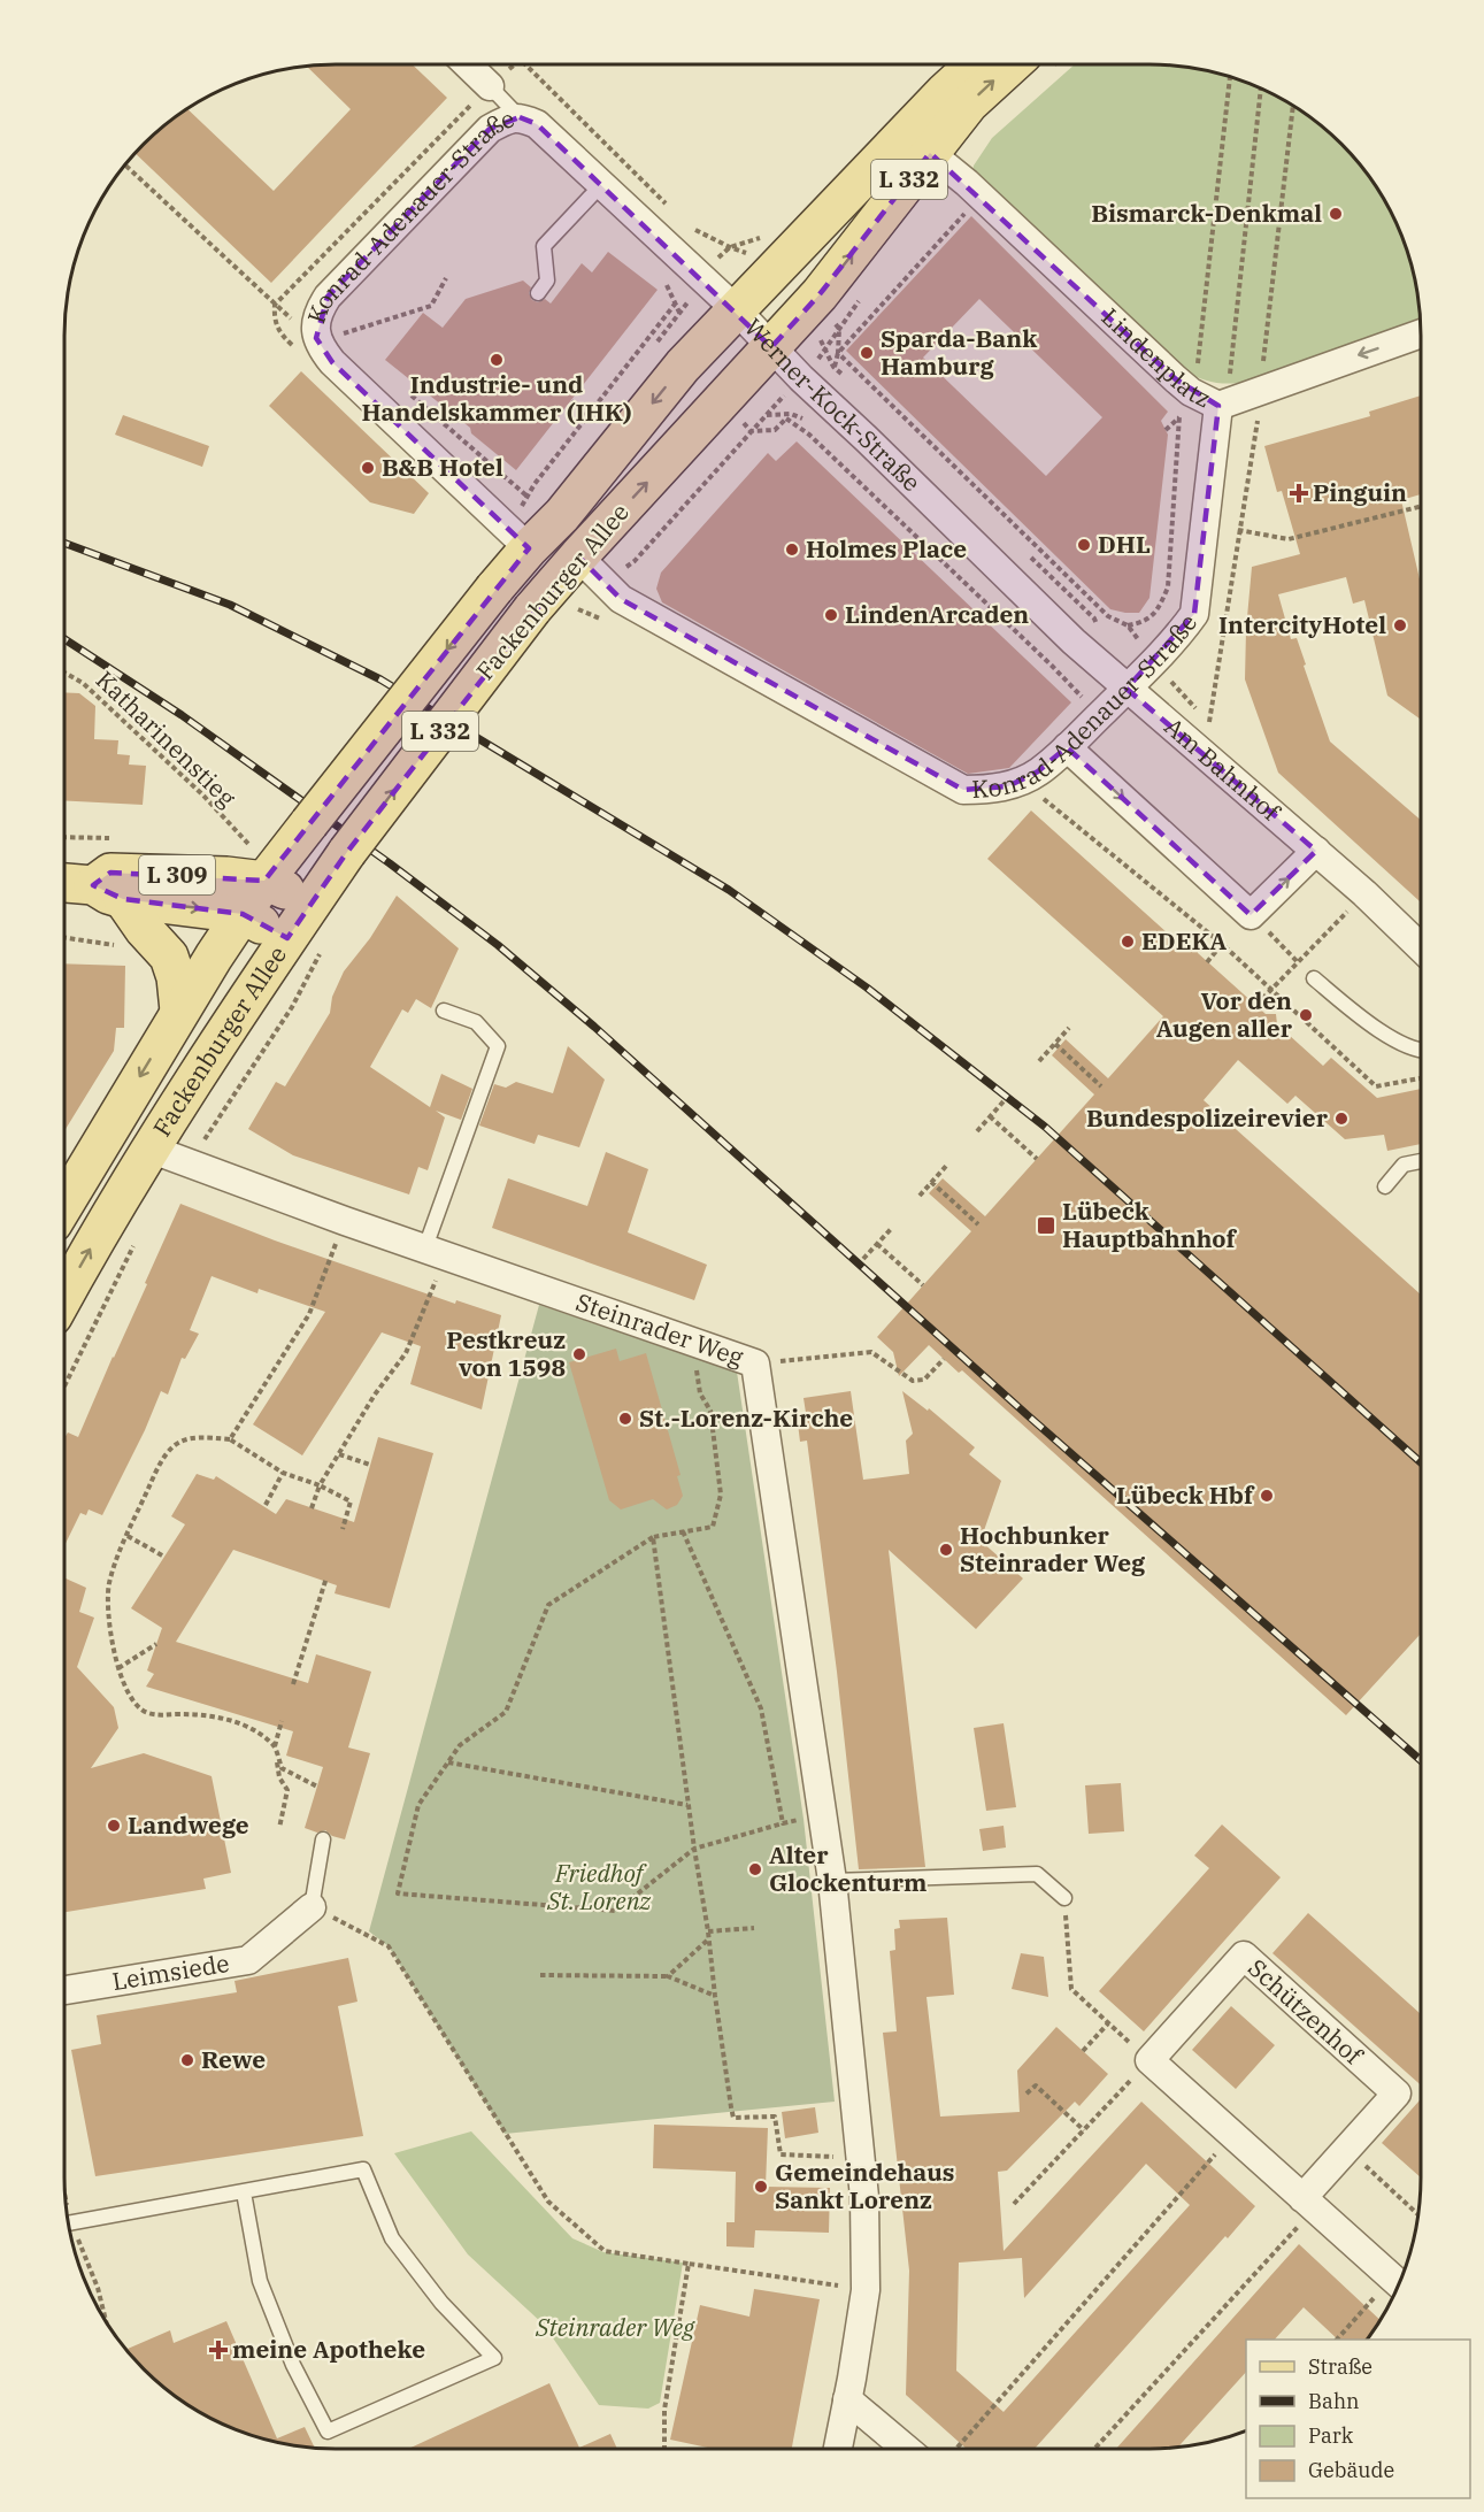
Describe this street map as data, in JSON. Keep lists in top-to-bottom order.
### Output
{
  "streets": {
    "main road": ["L 332", "Fackenburger Allee", "L 309"],
    "street": [
      "Konrad-Adenauer-Straße",
      "Lindenplatz",
      "Werner-Kock-Straße",
      "Am Bahnhof",
      "Steinrader Weg",
      "Leimsiede",
      "Schützenhof"
    ],
    "path": ["Katharinenstieg"]
  },
  "crossings": [
    ["Konrad-Adenauer-Straße", "Lindenplatz"],
    ["Konrad-Adenauer-Straße", "Werner-Kock-Straße"],
    ["Konrad-Adenauer-Straße", "Fackenburger Allee"],
    ["Konrad-Adenauer-Straße", "Am Bahnhof"],
    ["Lindenplatz", "Fackenburger Allee"],
    ["Werner-Kock-Straße", "Fackenburger Allee"],
    ["Werner-Kock-Straße", "Am Bahnhof"],
    ["Fackenburger Allee", "L 309"],
    ["Fackenburger Allee", "Steinrader Weg"]
  ],
  "one_way": ["Lindenplatz"],
  "parks": ["Friedhof St. Lorenz", "Steinrader Weg"],
  "places": {
    "other": [
      "Bismarck-Denkmal",
      "Sparda-Bank Hamburg",
      "Industrie- und Handelskammer (IHK)",
      "B&B Hotel",
      "DHL",
      "Holmes Place",
      "LindenArcaden",
      "IntercityHotel",
      "EDEKA",
      "Vor den Augen aller",
      "Bundespolizeirevier",
      "Pestkreuz von 1598",
      "St.-Lorenz-Kirche",
      "Lübeck Hbf",
      "Hochbunker Steinrader Weg",
      "Landwege",
      "Alter Glockenturm",
      "Rewe",
      "Gemeindehaus Sankt Lorenz"
    ],
    "health": ["Pinguin", "meine Apotheke"],
    "transit": ["Lübeck Hauptbahnhof"]
  },
  "legend": [
    "Straße",
    "Bahn",
    "Park",
    "Gebäude"
  ]
}
